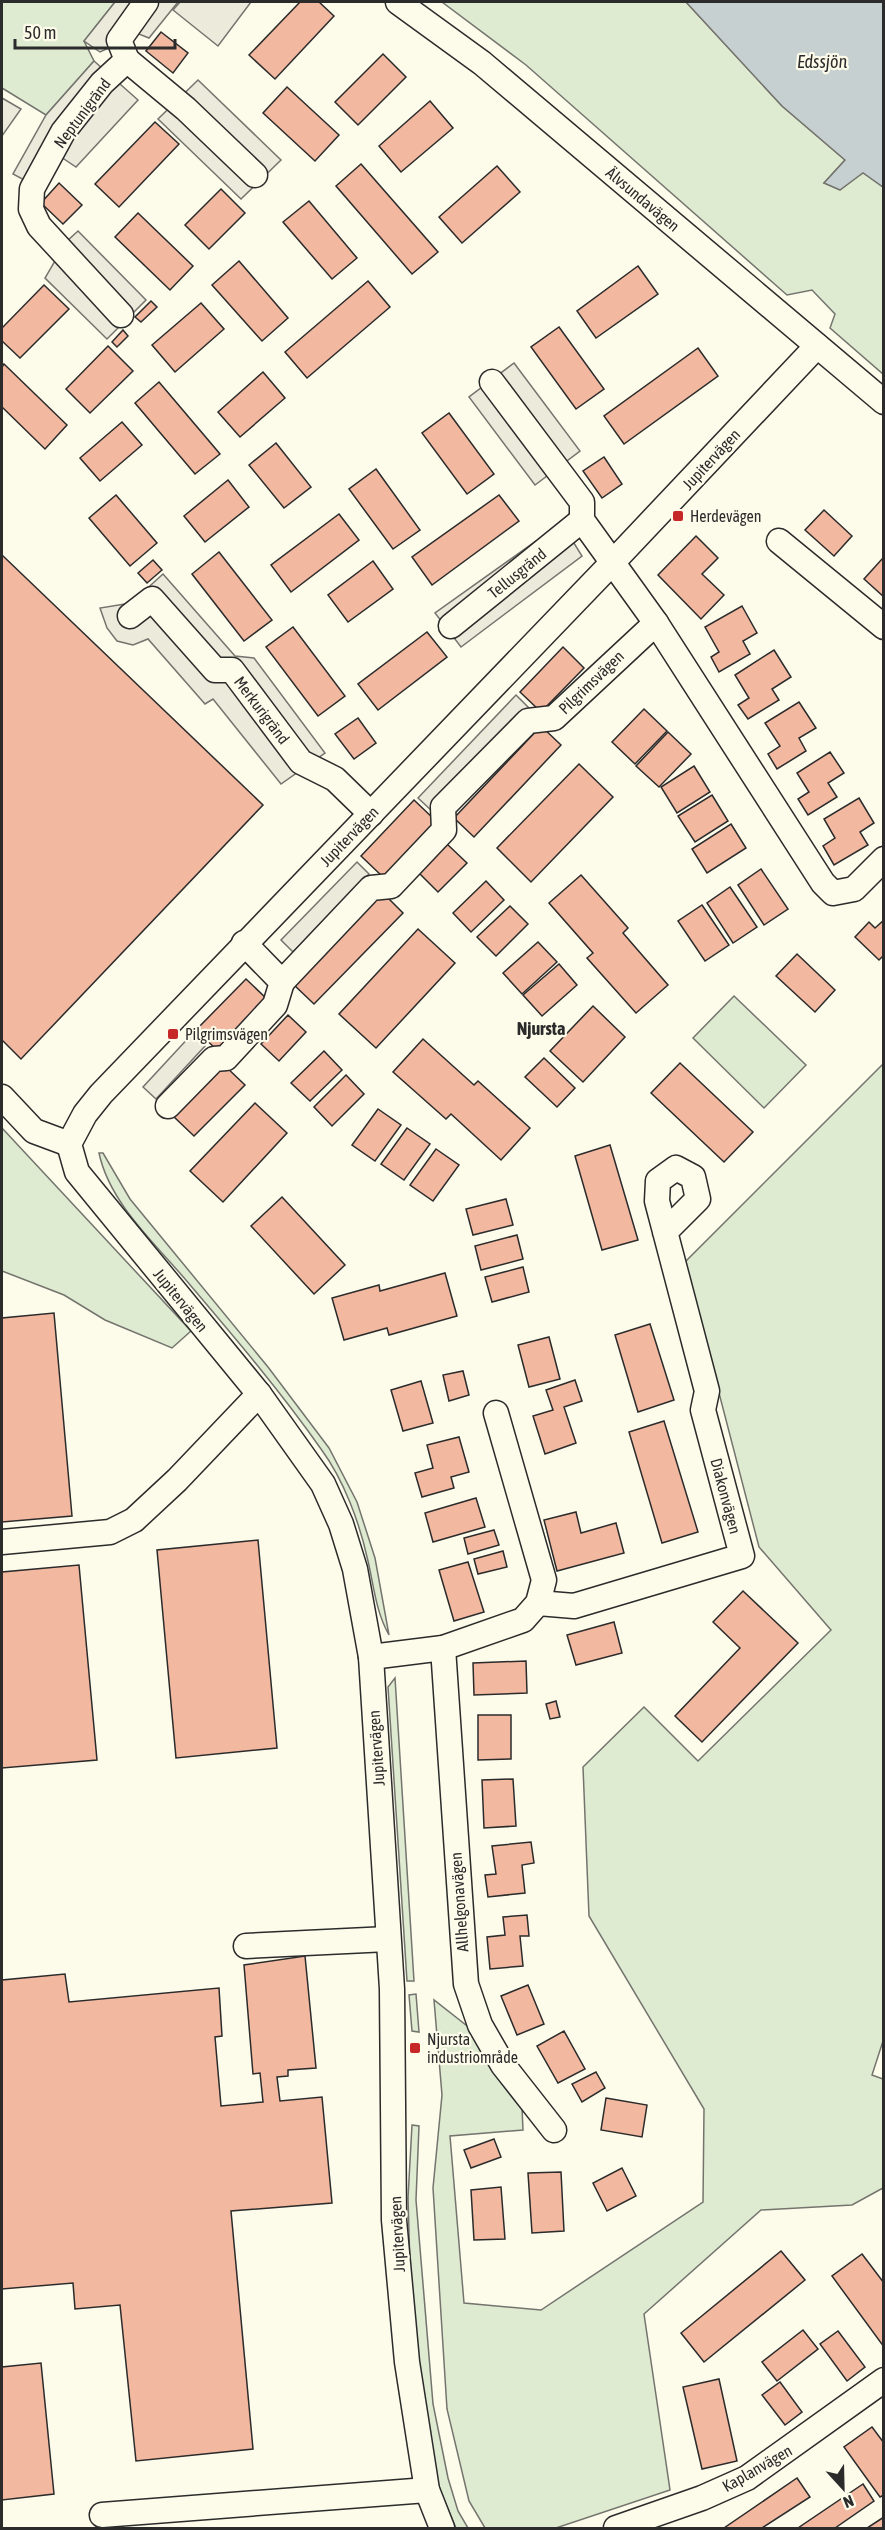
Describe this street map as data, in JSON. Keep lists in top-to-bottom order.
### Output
{
  "streets": {
    "street": [
      "Neptunigränd",
      "Älvsundavägen",
      "Jupitervägen",
      "Tellusgränd",
      "Pilgrimsvägen",
      "Merkurigränd",
      "Diakonvägen",
      "Allhelgonavägen",
      "Kaplanvägen"
    ]
  },
  "crossings": [
    ["Älvsundavägen", "Jupitervägen"],
    ["Jupitervägen", "Merkurigränd"]
  ],
  "districts": ["Njursta"],
  "water": ["Edssjön"],
  "places": {
    "transit": ["Herdevägen", "Pilgrimsvägen", "Njursta industriområde"]
  },
  "scale_bar": "50 m",
  "north": "bottom"
}
